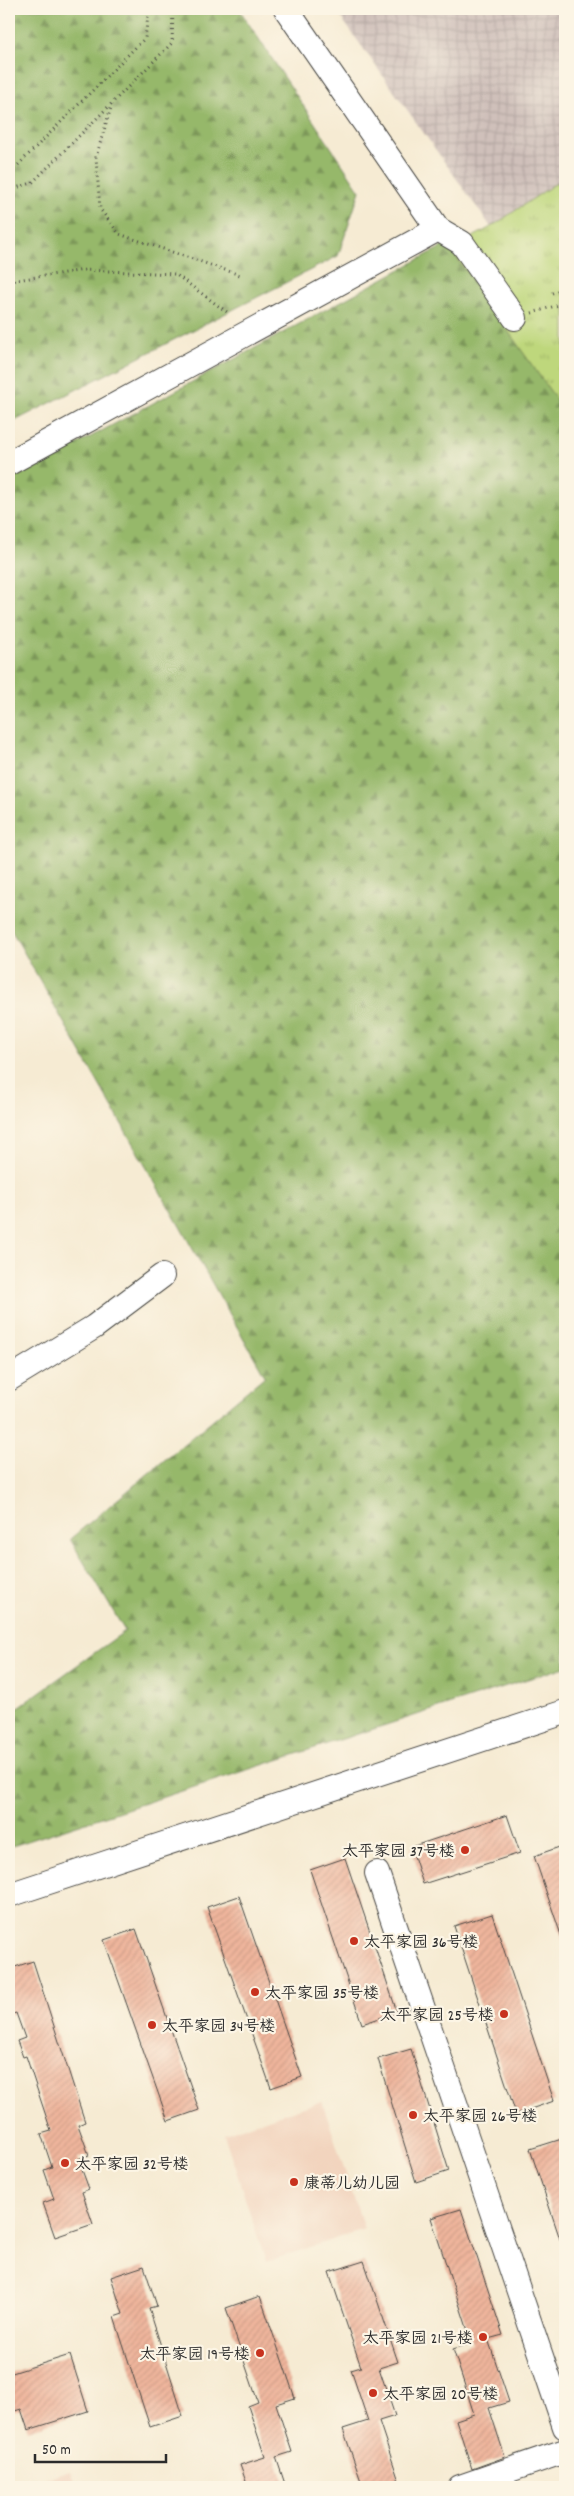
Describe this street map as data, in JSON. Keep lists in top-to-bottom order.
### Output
{
  "places": [
    "太平家园 37号楼",
    "太平家园 36号楼",
    "太平家园 35号楼",
    "太平家园 25号楼",
    "太平家园 34号楼",
    "太平家园 26号楼",
    "太平家园 32号楼",
    "康蒂儿幼儿园",
    "太平家园 21号楼",
    "太平家园 19号楼",
    "太平家园 20号楼"
  ],
  "scale_bar": "50 m"
}
